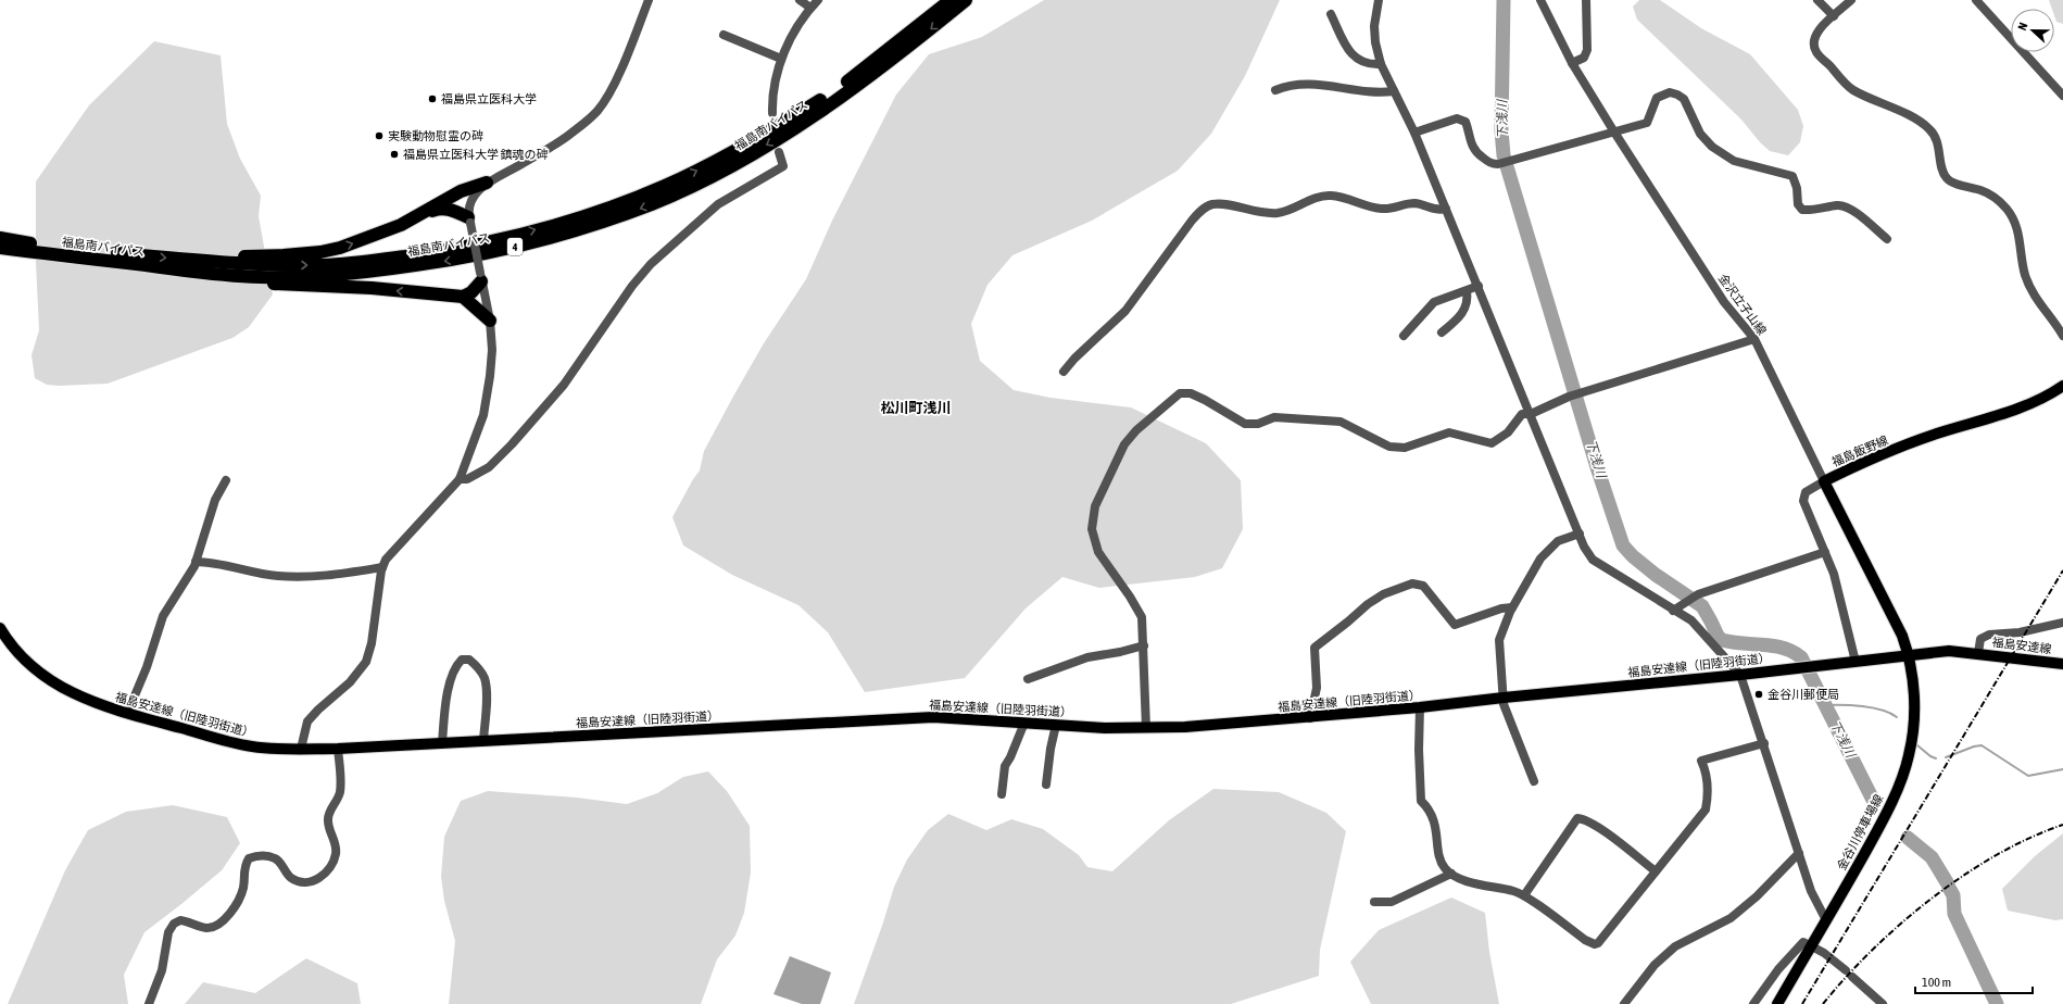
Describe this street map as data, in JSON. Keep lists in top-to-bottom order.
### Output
{
  "streets": {
    "highway": ["福島南バイパス", "4"],
    "main road": [
      "福島飯野線",
      "福島安達線",
      "福島安達線（旧陸羽街道）",
      "金谷川停車場線"
    ],
    "street": ["金沢立子山線"]
  },
  "crossings": [
    ["金沢立子山線", "福島飯野線"],
    ["福島飯野線", "福島安達線（旧陸羽街道）"],
    ["福島飯野線", "金谷川停車場線"],
    ["福島安達線", "福島安達線（旧陸羽街道）"],
    ["福島安達線（旧陸羽街道）", "金谷川停車場線"]
  ],
  "districts": ["松川町浅川"],
  "water": ["下浅川"],
  "places": [
    "福島県立医科大学",
    "実験動物慰霊の碑",
    "福島県立医科大学 鎮魂の碑",
    "金谷川郵便局"
  ],
  "scale_bar": "100 m",
  "north": "left"
}
